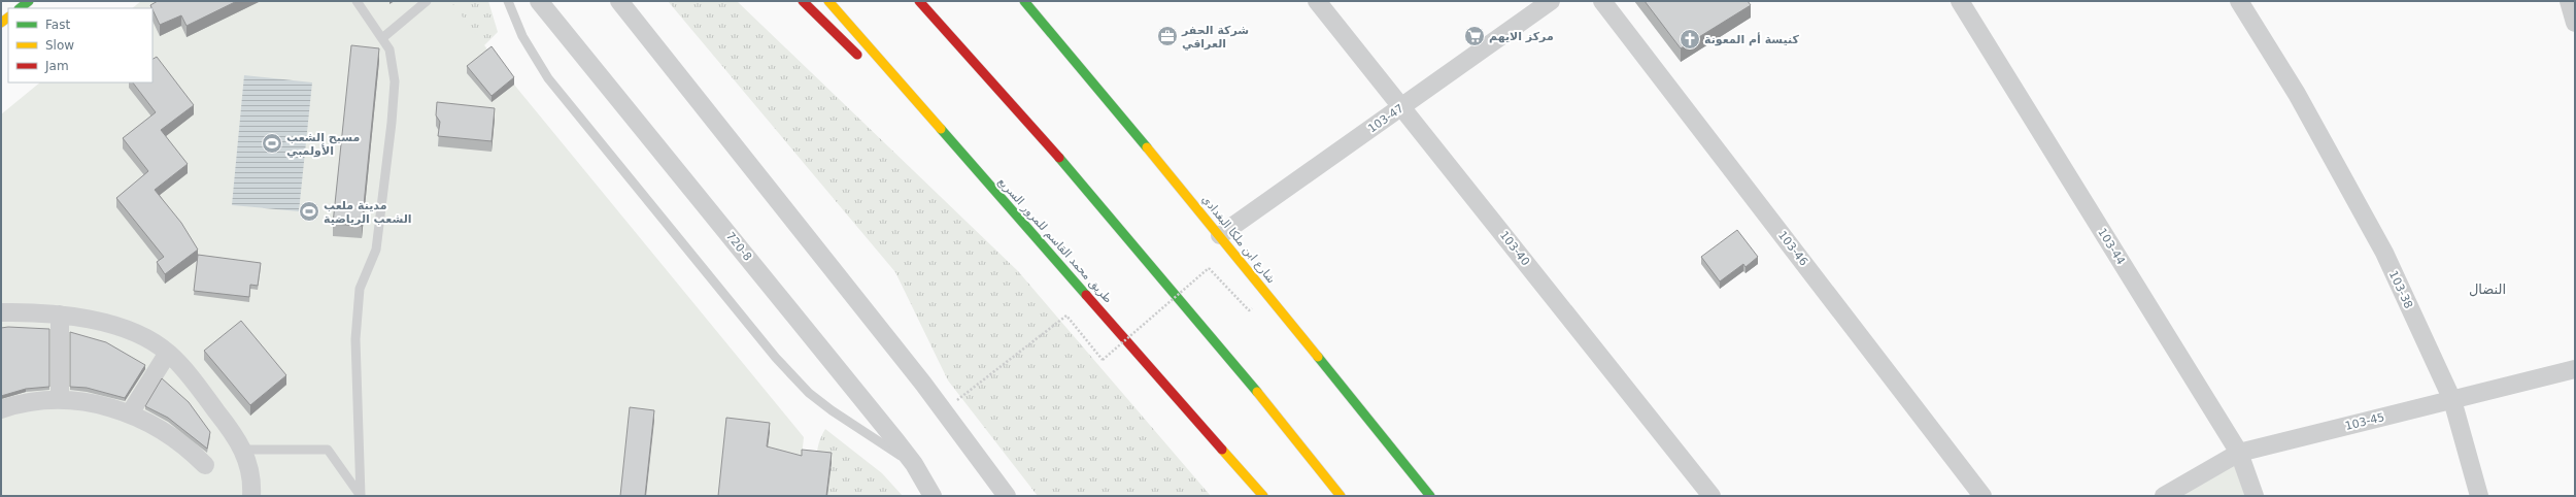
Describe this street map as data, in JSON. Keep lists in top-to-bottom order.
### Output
{
  "streets": {
    "main road": ["شارع ابن ملكا البغدادي", "طريق محمد القاسم للمرور السريع"],
    "street": [
      "103-47",
      "720-8",
      "103-44",
      "103-40",
      "103-46",
      "103-38",
      "103-45"
    ]
  },
  "crossings": [
    ["103-47", "شارع ابن ملكا البغدادي"],
    ["103-47", "103-40"],
    ["103-44", "103-45"],
    ["103-38", "103-45"]
  ],
  "districts": ["النضال"],
  "places": {
    "office": ["شركة الحفر العراقي"],
    "supermarket": ["مركز الايهم"],
    "church": ["كنيسة أم المعونة"],
    "sports": ["مسبح الشعب الأولمبي", "مدينة ملعب الشعب الرياضية"]
  },
  "legend": ["Fast", "Slow", "Jam"]
}
